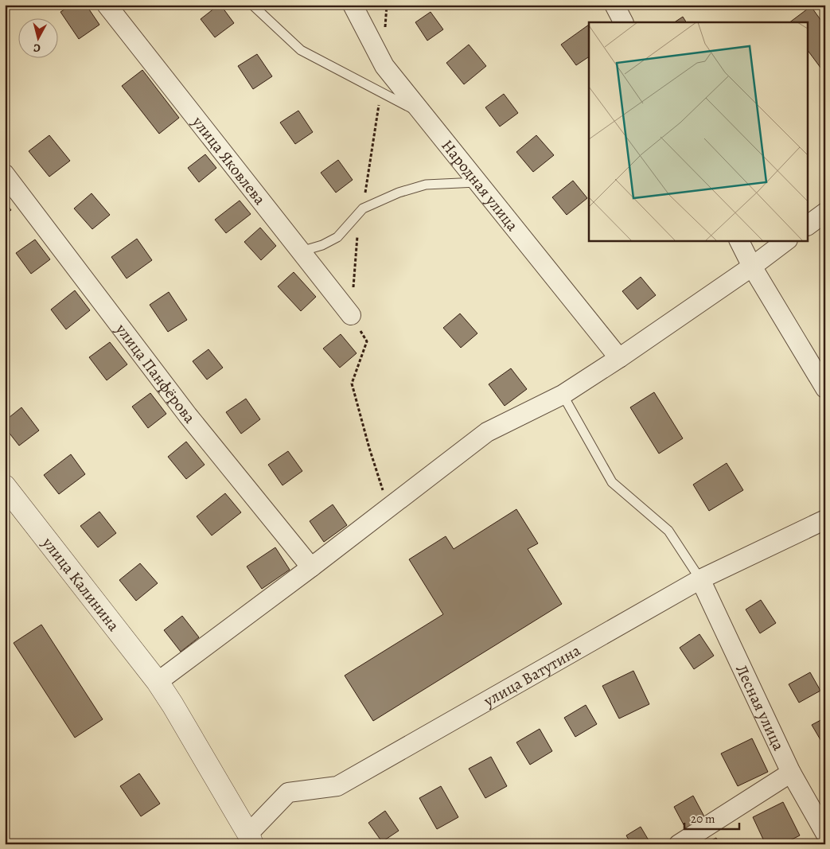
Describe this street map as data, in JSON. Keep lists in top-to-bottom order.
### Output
{
  "streets": {
    "street": [
      "улица Яковлева",
      "Народная улица",
      "улица Панфёрова",
      "улица Калинина",
      "улица Ватутина",
      "Лесная улица"
    ]
  },
  "crossings": [
    ["улица Калинина", "улица Ватутина"],
    ["улица Ватутина", "Лесная улица"]
  ],
  "scale_bar": "20 m",
  "north": "bottom"
}
